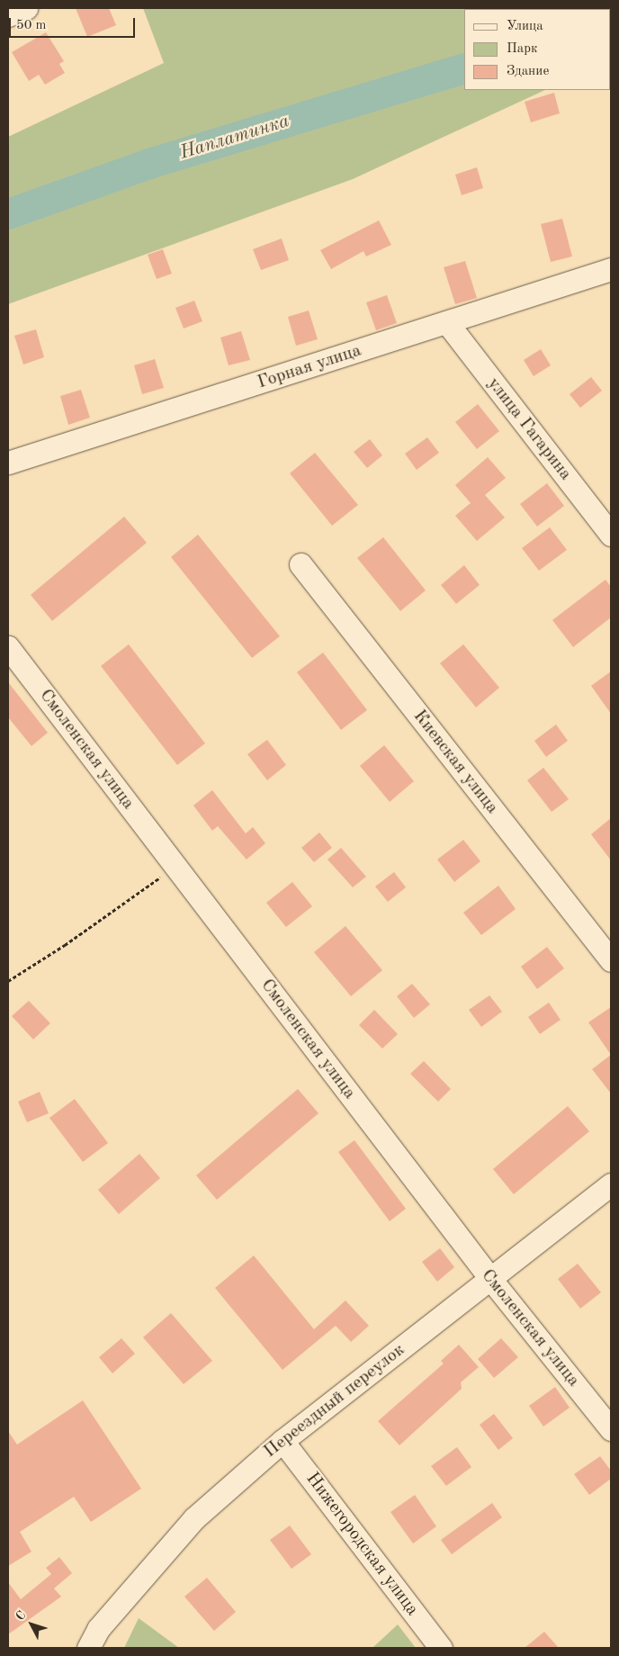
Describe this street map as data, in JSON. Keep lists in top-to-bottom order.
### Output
{
  "streets": {
    "street": [
      "Горная улица",
      "улица Гагарина",
      "Смоленская улица",
      "Киевская улица",
      "Переездный переулок",
      "Нижегородская улица"
    ]
  },
  "crossings": [
    ["Горная улица", "улица Гагарина"],
    ["Смоленская улица", "Переездный переулок"],
    ["Переездный переулок", "Нижегородская улица"]
  ],
  "water": ["Наплатинка"],
  "legend": ["Улица", "Парк", "Здание"],
  "scale_bar": "50 m",
  "north": "top left"
}
